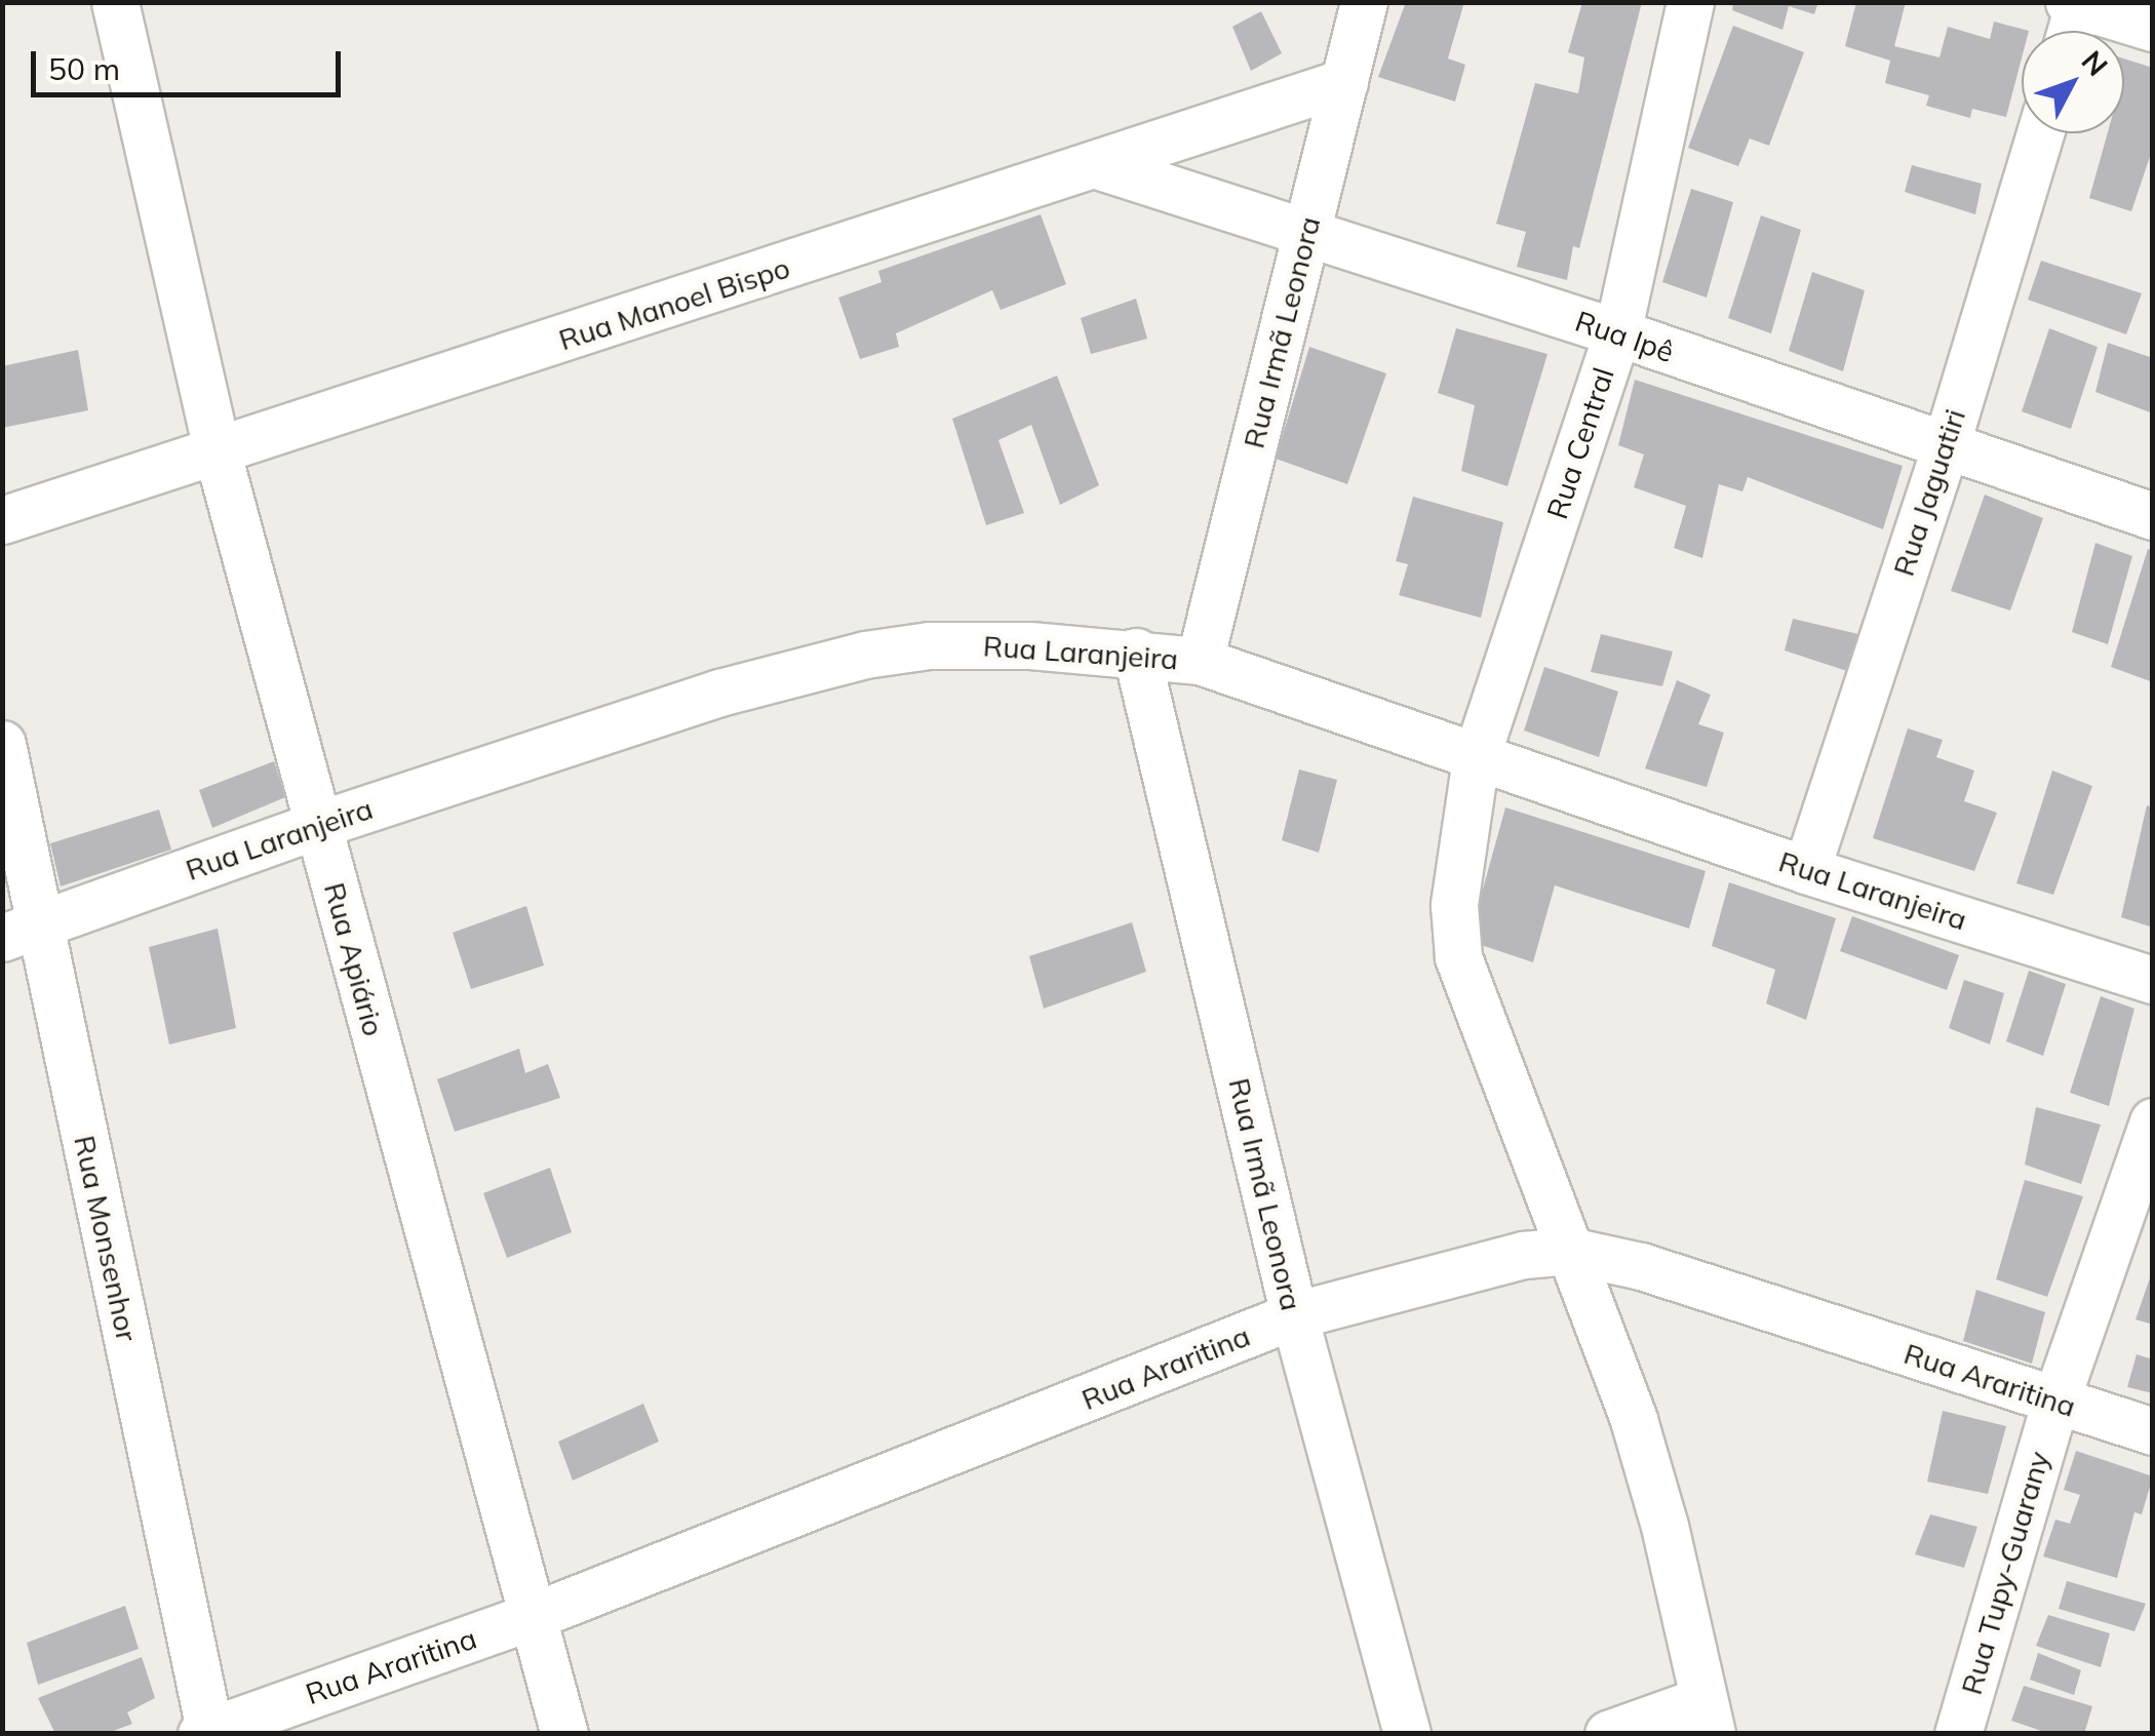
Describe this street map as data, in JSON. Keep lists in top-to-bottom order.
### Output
{
  "streets": {
    "street": [
      "Rua Manoel Bispo",
      "Rua Irmã Leonora",
      "Rua Ipê",
      "Rua Central",
      "Rua Jaguatiri",
      "Rua Laranjeira",
      "Rua Apiário",
      "Rua Monsenhor",
      "Rua Araritina",
      "Rua Tupy-Guarany"
    ]
  },
  "crossings": [
    ["Rua Manoel Bispo", "Rua Irmã Leonora"],
    ["Rua Manoel Bispo", "Rua Ipê"],
    ["Rua Manoel Bispo", "Rua Apiário"],
    ["Rua Irmã Leonora", "Rua Ipê"],
    ["Rua Irmã Leonora", "Rua Laranjeira"],
    ["Rua Irmã Leonora", "Rua Araritina"],
    ["Rua Ipê", "Rua Central"],
    ["Rua Ipê", "Rua Jaguatiri"],
    ["Rua Central", "Rua Laranjeira"],
    ["Rua Central", "Rua Araritina"],
    ["Rua Jaguatiri", "Rua Laranjeira"],
    ["Rua Laranjeira", "Rua Apiário"],
    ["Rua Laranjeira", "Rua Monsenhor"],
    ["Rua Apiário", "Rua Araritina"],
    ["Rua Monsenhor", "Rua Araritina"],
    ["Rua Araritina", "Rua Tupy-Guarany"]
  ],
  "scale_bar": "50 m",
  "north": "top right"
}
